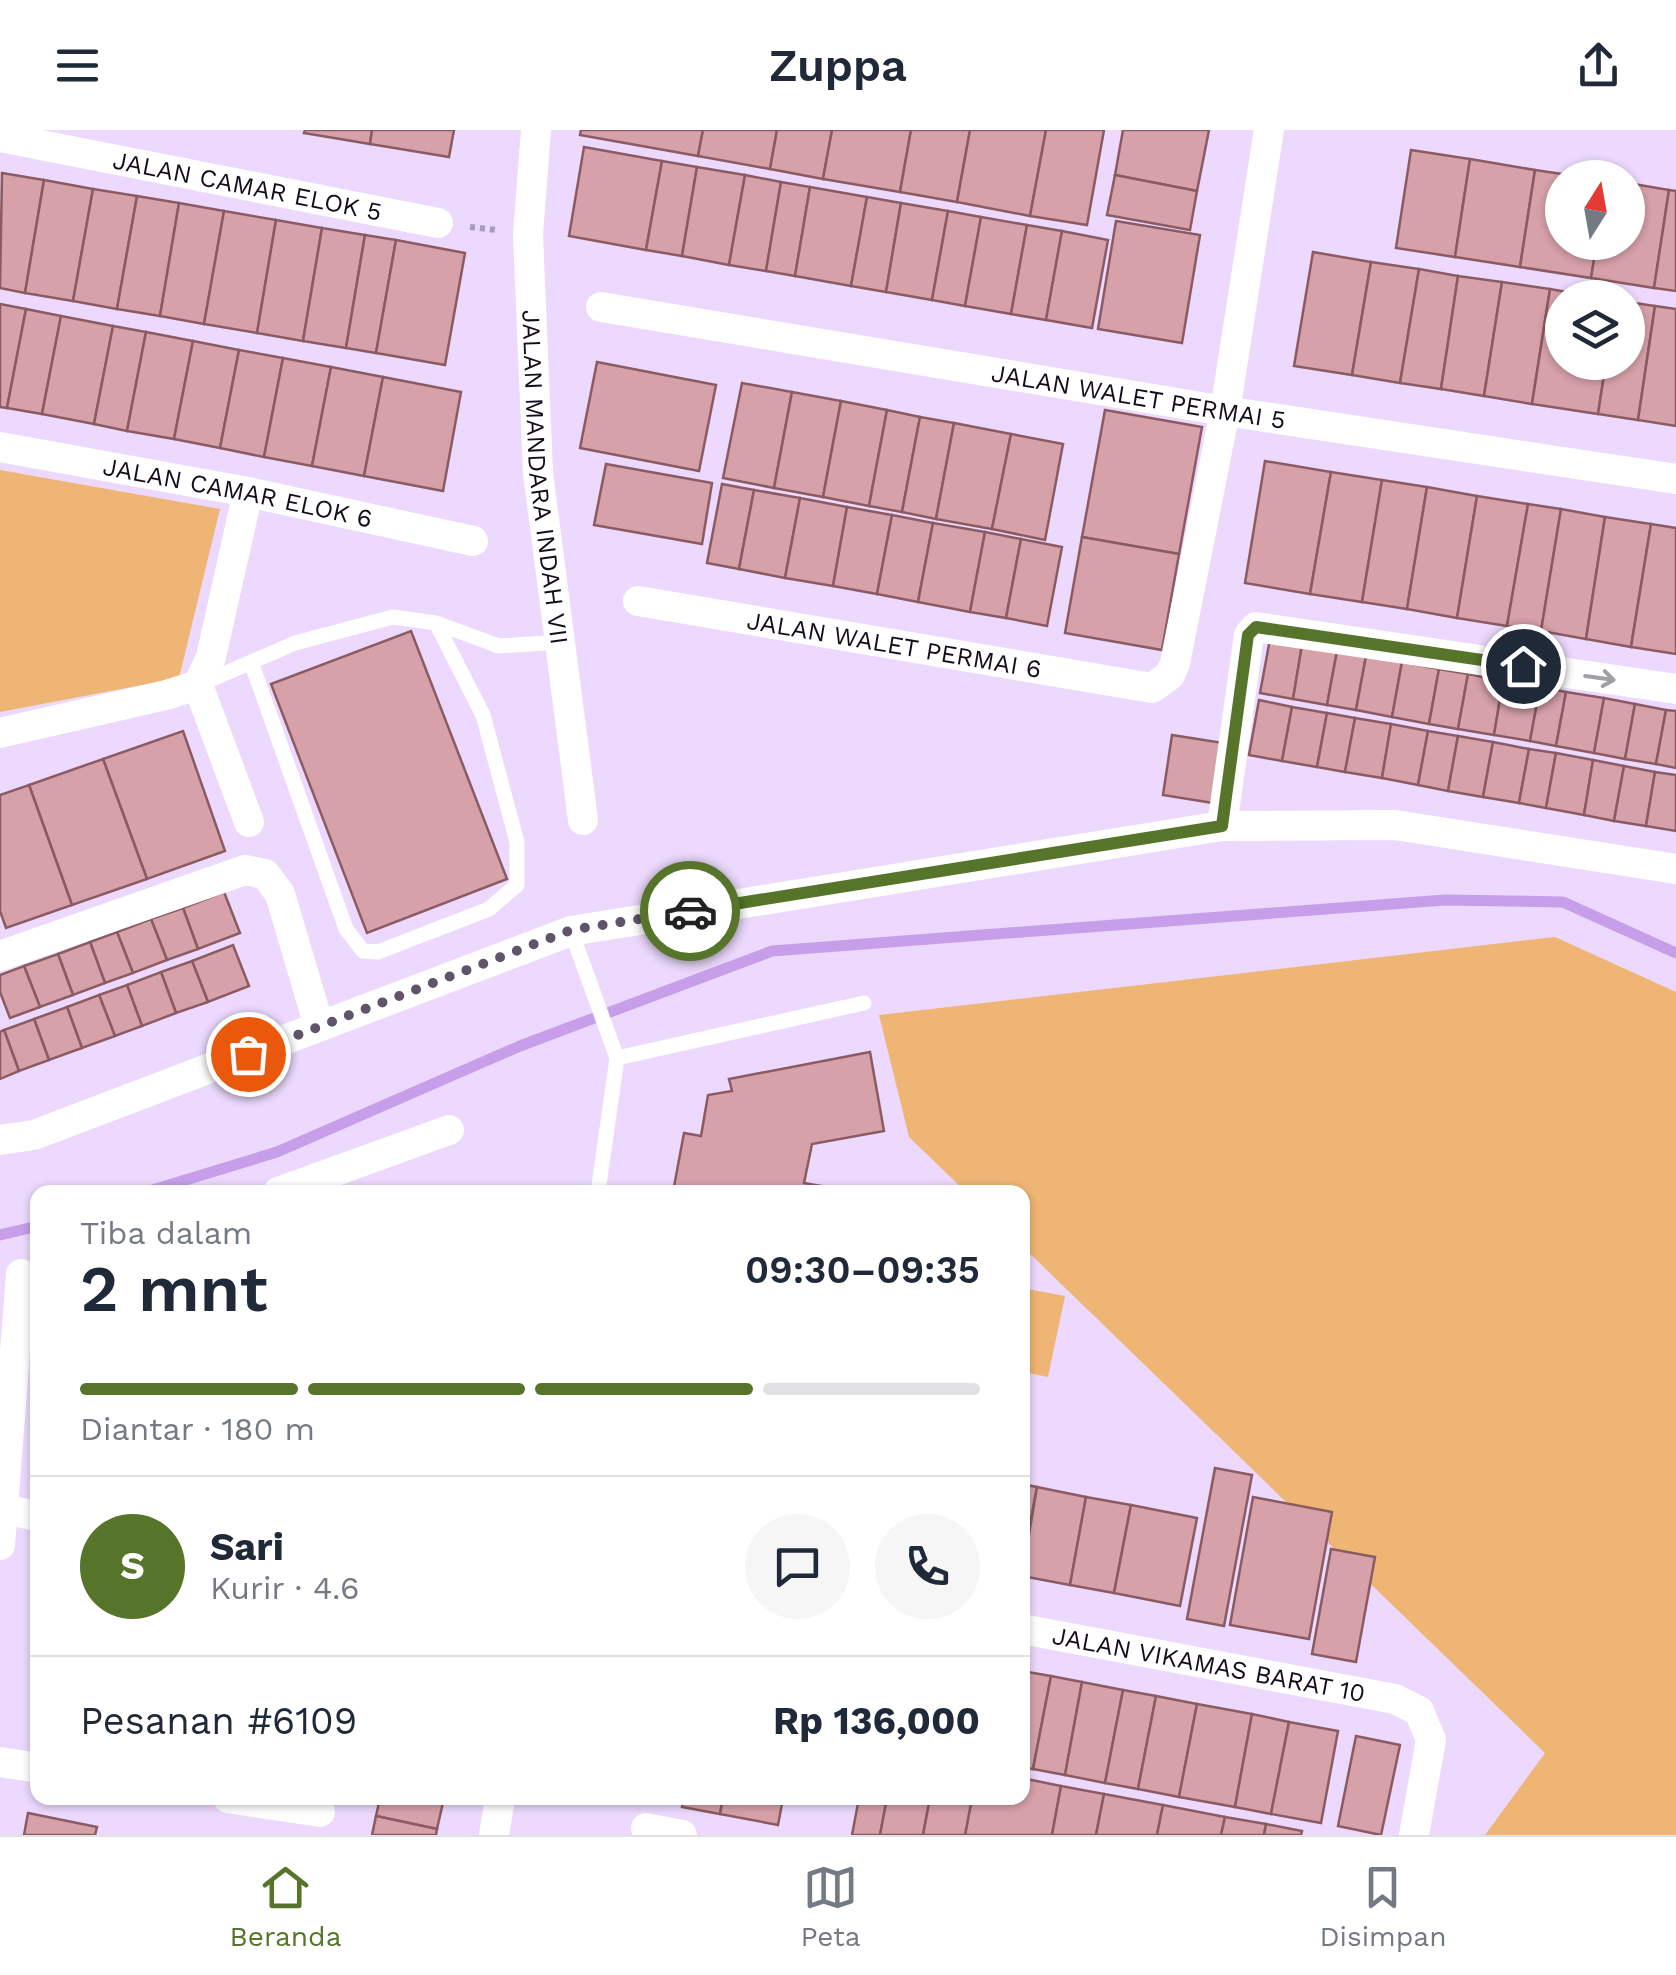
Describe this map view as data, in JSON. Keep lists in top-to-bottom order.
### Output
{
  "streets": {
    "street": [
      "JALAN CAMAR ELOK 5",
      "JALAN WALET PERMAI 5",
      "JALAN MANDARA INDAH VII",
      "JALAN CAMAR ELOK 6",
      "JALAN WALET PERMAI 6",
      "JALAN VIKAMAS BARAT 10"
    ]
  },
  "crossings": [
    ["JALAN WALET PERMAI 5", "JALAN WALET PERMAI 6"]
  ],
  "north": "top",
  "page": {
    "header": "Zuppa",
    "heading": ["2 mnt", "Tiba dalam", "09:30–09:35"],
    "panel": [
      "Sari",
      "Kurir · 4.6",
      "Pesanan #6109",
      "Rp 136,000"
    ],
    "bar": "Diantar · 180 m",
    "round": "S",
    "tabs": ["Beranda", "Peta", "Disimpan"]
  }
}
